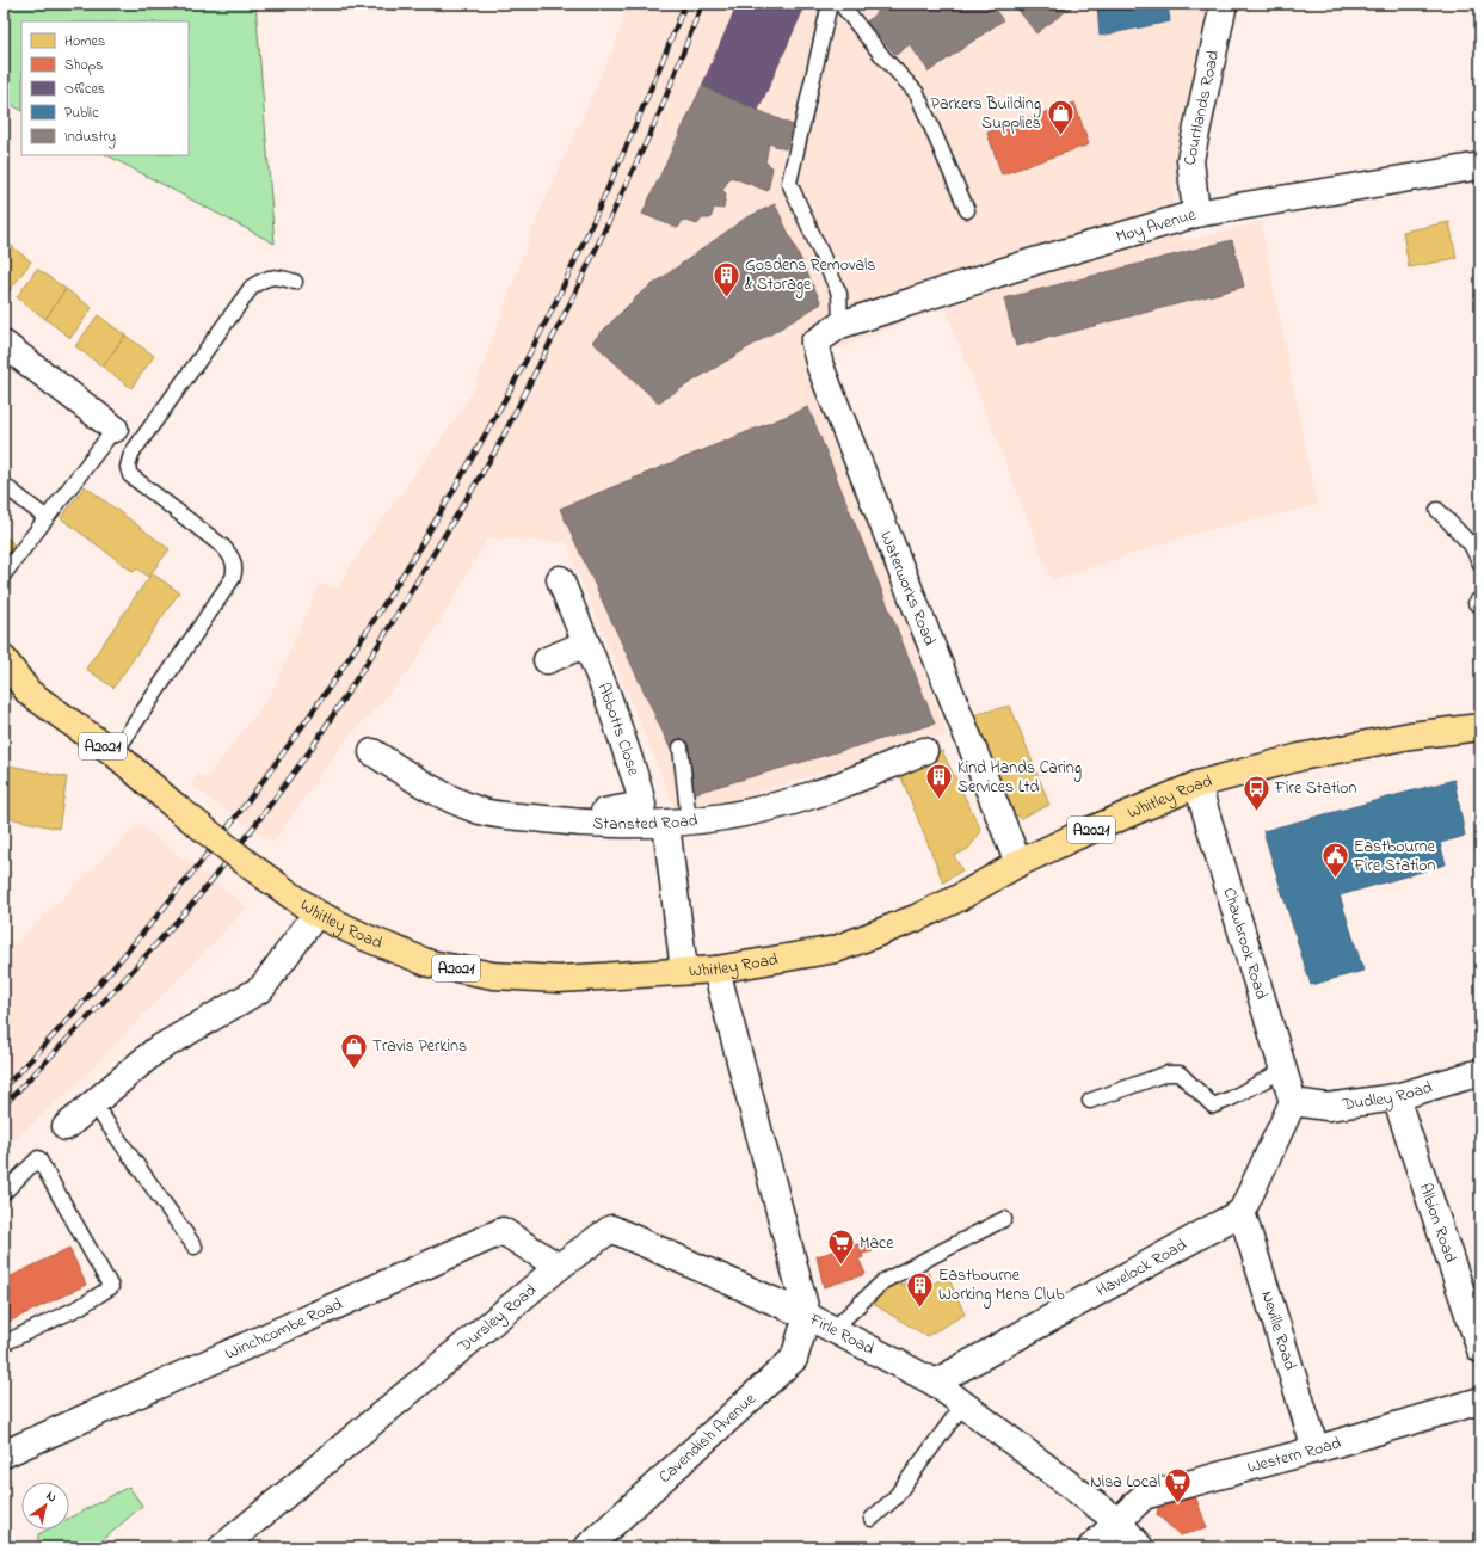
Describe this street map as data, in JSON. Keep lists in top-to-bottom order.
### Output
{
  "streets": {
    "main road": ["A2021", "Whitley Road"],
    "street": [
      "Courtlands Road",
      "Moy Avenue",
      "Waterworks Road",
      "Abbotts Close",
      "Stansted Road",
      "Chawbrook Road",
      "Dudley Road",
      "Albion Road",
      "Havelock Road",
      "Dursley Road",
      "Winchcombe Road",
      "Neville Road",
      "Firle Road",
      "Cavendish Avenue",
      "Western Road"
    ]
  },
  "crossings": [
    ["Courtlands Road", "Moy Avenue"],
    ["Moy Avenue", "Waterworks Road"],
    ["Waterworks Road", "Whitley Road"],
    ["Abbotts Close", "Stansted Road"],
    ["A2021", "Whitley Road"],
    ["Whitley Road", "Chawbrook Road"],
    ["Whitley Road", "Firle Road"],
    ["Chawbrook Road", "Dudley Road"],
    ["Dudley Road", "Albion Road"],
    ["Havelock Road", "Neville Road"],
    ["Havelock Road", "Firle Road"],
    ["Dursley Road", "Winchcombe Road"],
    ["Dursley Road", "Firle Road"],
    ["Dursley Road", "Cavendish Avenue"],
    ["Neville Road", "Western Road"],
    ["Firle Road", "Cavendish Avenue"],
    ["Firle Road", "Western Road"]
  ],
  "places": {
    "shop": ["Parkers Building Supplies", "Travis Perkins"],
    "building": ["Gosdens Removals & Storage", "Kind Hands Caring Services Ltd", "Eastbourne Working Mens Club"],
    "bus stop": ["Fire Station"],
    "public building": ["Eastbourne Fire Station"],
    "supermarket": ["Mace", "Nisa Local"]
  },
  "legend": [
    "Homes",
    "Shops",
    "Offices",
    "Public",
    "Industry"
  ],
  "north": "top right"
}
